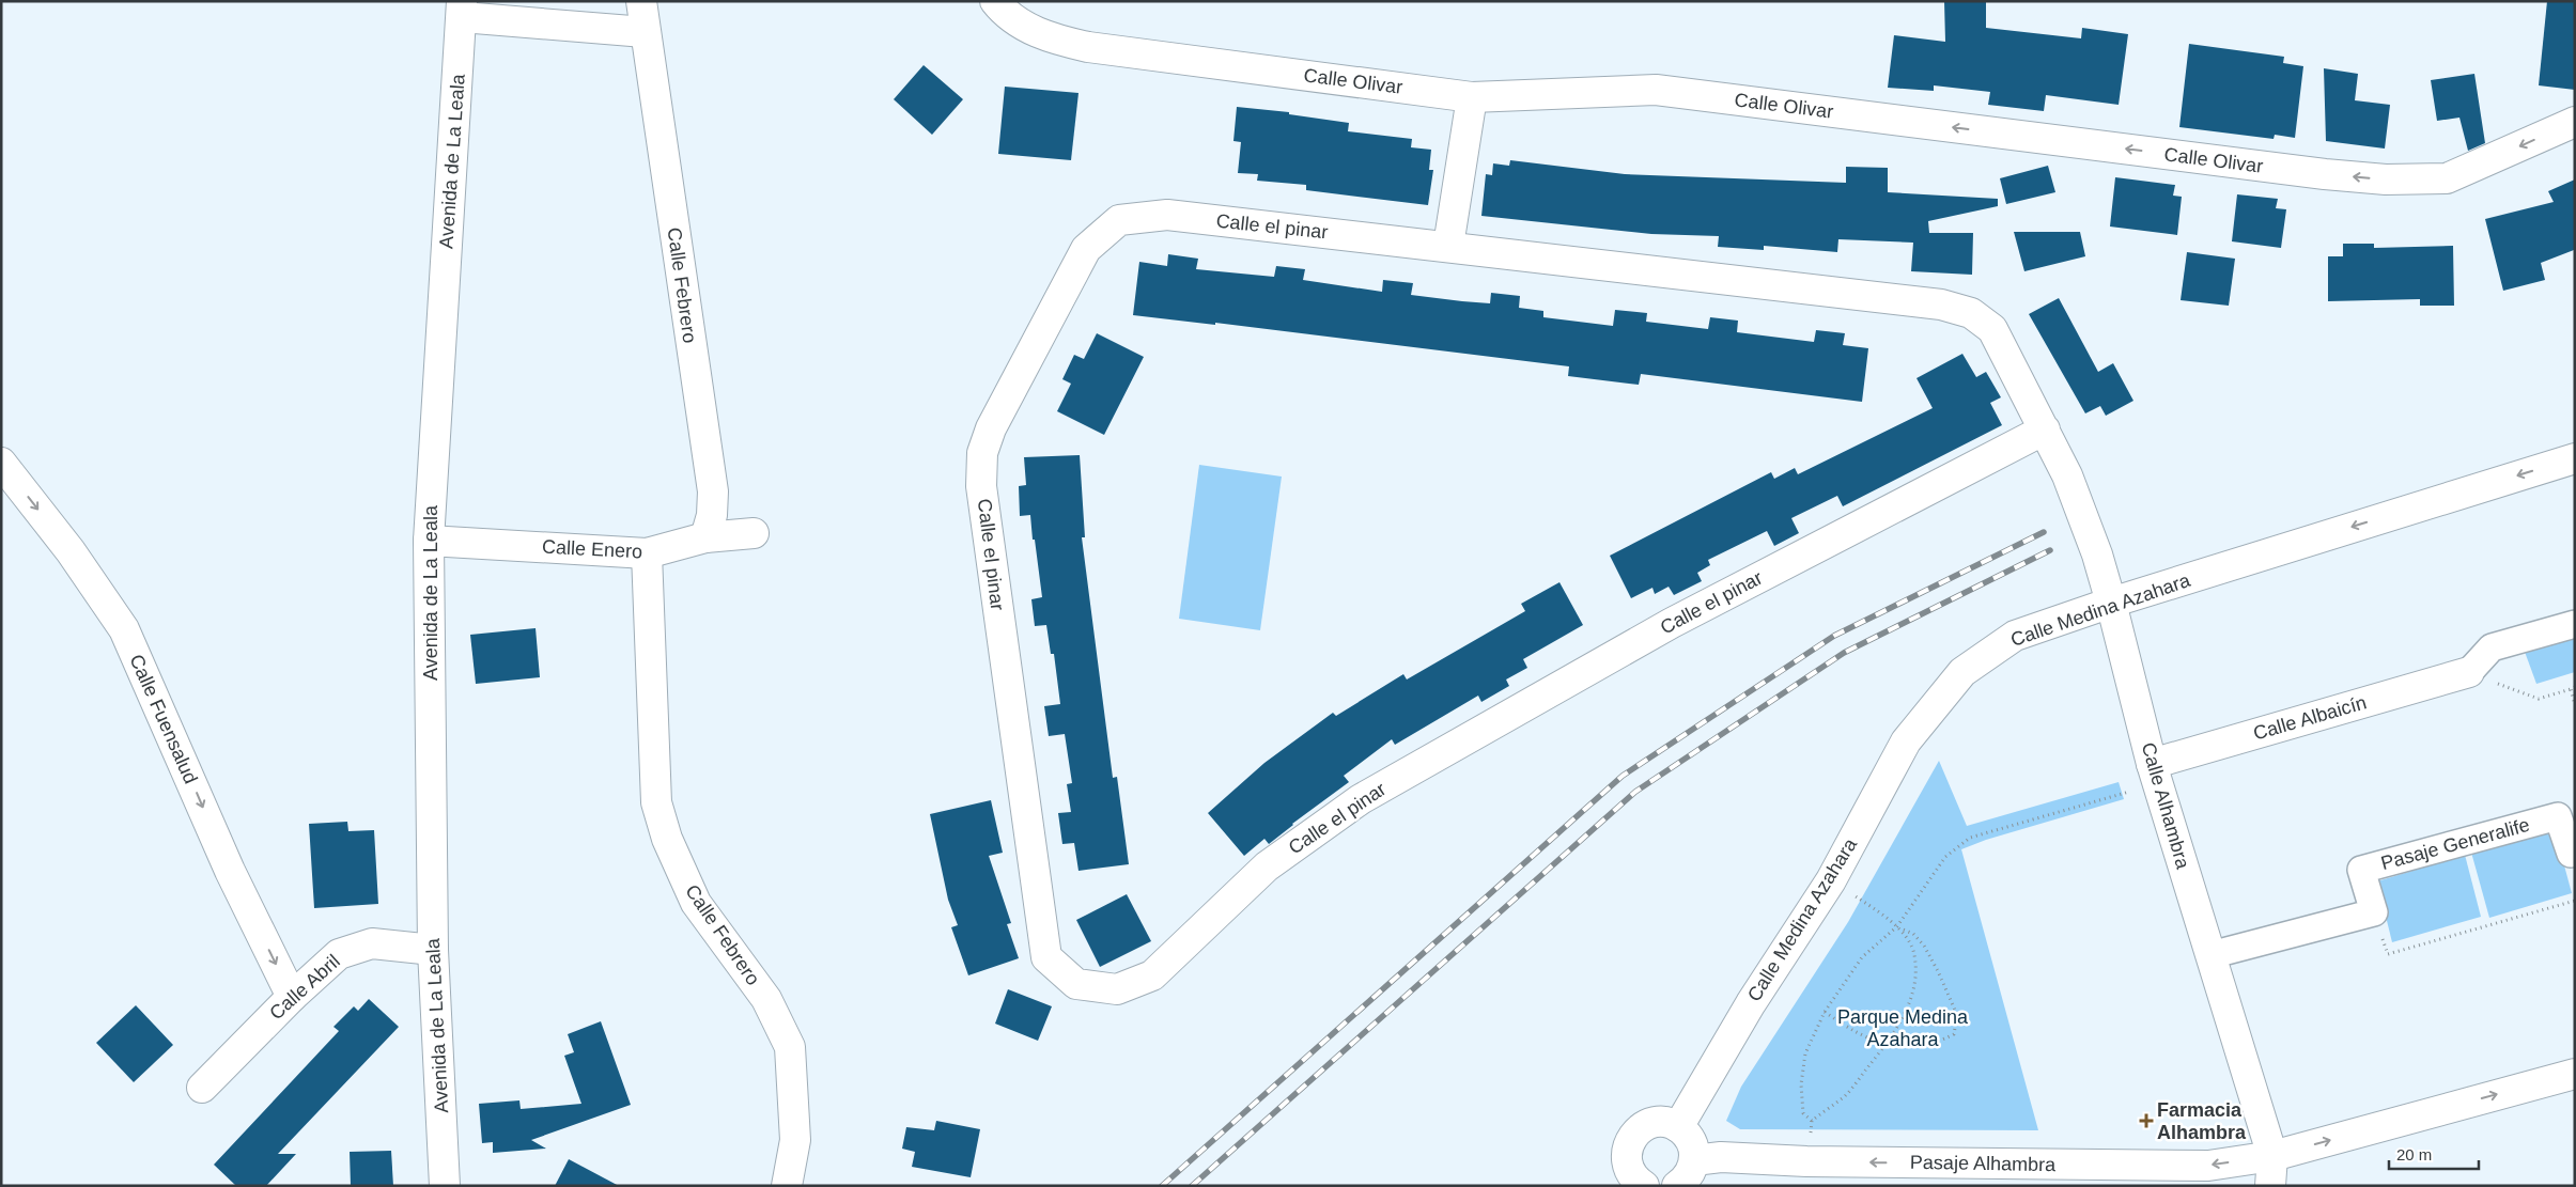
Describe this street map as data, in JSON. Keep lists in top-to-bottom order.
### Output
{
  "streets": {
    "street": [
      "Calle Olivar",
      "Avenida de La Leala",
      "Calle el pinar",
      "Calle Febrero",
      "Calle Enero",
      "Calle Medina Azahara",
      "Calle Albaicín",
      "Calle Fuensalud",
      "Calle Alhambra",
      "Pasaje Generalife",
      "Calle Abril",
      "Pasaje Alhambra"
    ]
  },
  "crossings": [
    ["Avenida de La Leala", "Calle Enero"],
    ["Avenida de La Leala", "Calle Abril"],
    ["Calle el pinar", "Calle Alhambra"],
    ["Calle Febrero", "Calle Enero"],
    ["Calle Medina Azahara", "Calle Alhambra"],
    ["Calle Albaicín", "Calle Alhambra"],
    ["Calle Fuensalud", "Calle Abril"],
    ["Calle Alhambra", "Pasaje Alhambra"]
  ],
  "one_way": ["Calle Olivar", "Calle Medina Azahara", "Calle Fuensalud"],
  "parks": ["Parque Medina Azahara"],
  "places": {
    "health": ["Farmacia Alhambra"]
  },
  "scale_bar": "20 m"
}
